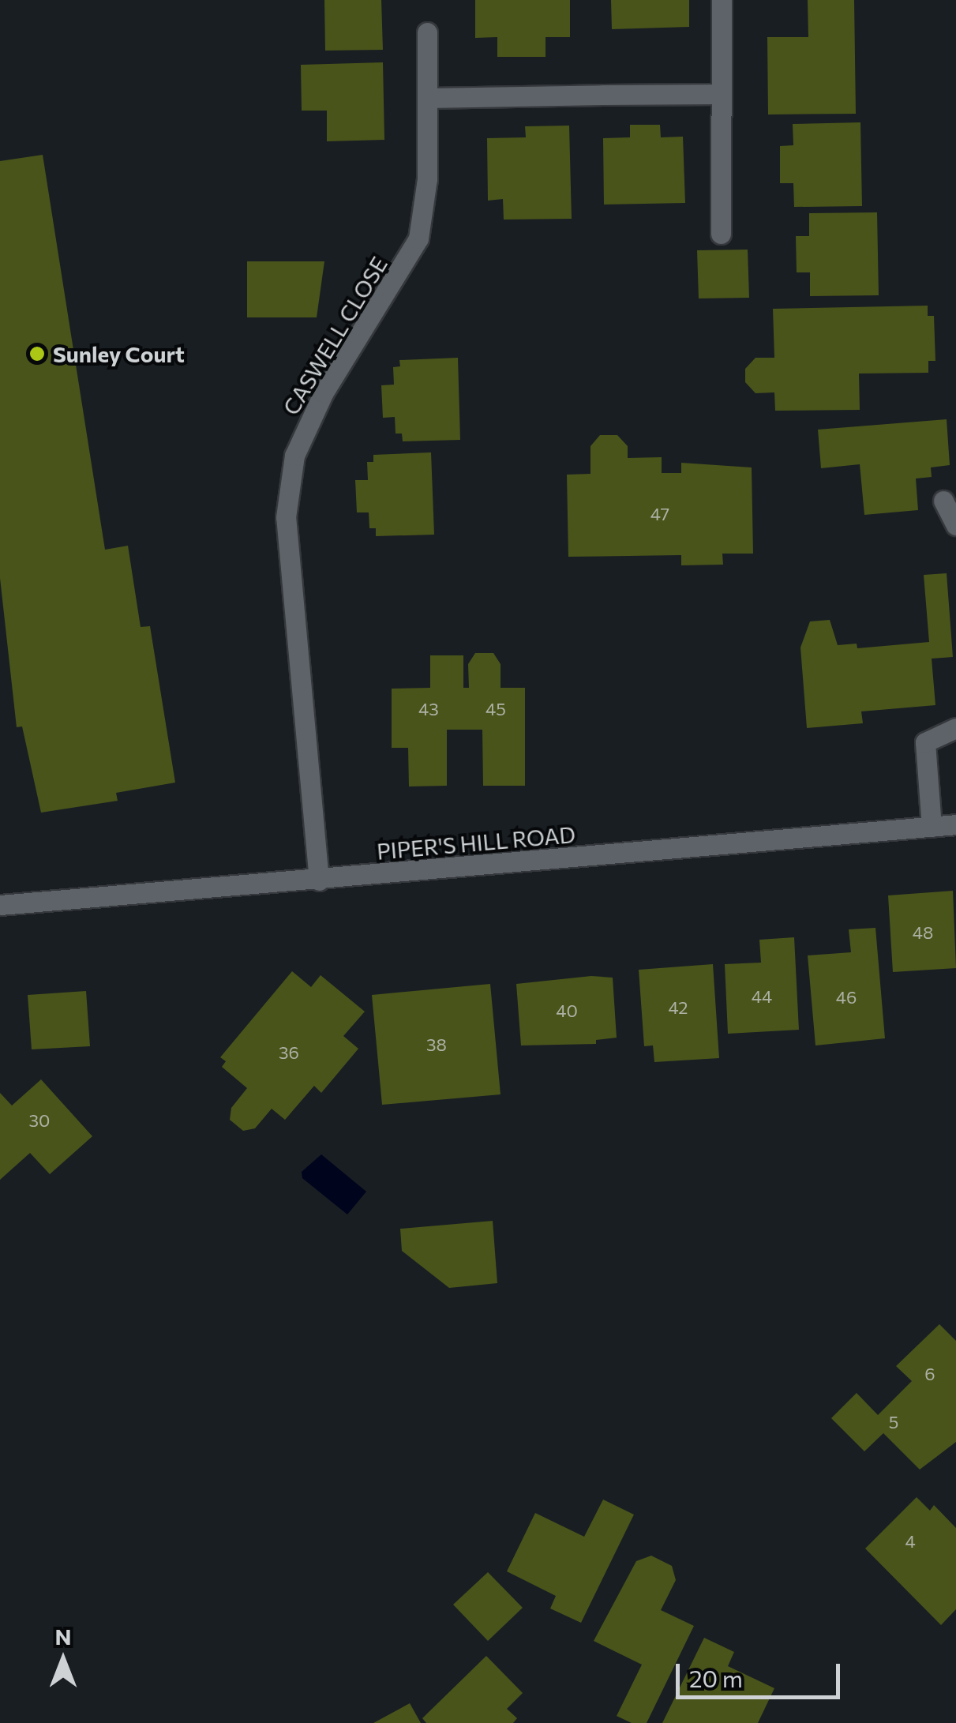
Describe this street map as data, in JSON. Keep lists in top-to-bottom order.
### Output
{
  "streets": {
    "street": ["CASWELL CLOSE", "PIPER'S HILL ROAD"]
  },
  "crossings": [
    ["CASWELL CLOSE", "PIPER'S HILL ROAD"]
  ],
  "places": ["Sunley Court"],
  "house_numbers": [
    "47",
    "43",
    "45",
    "48",
    "44",
    "46",
    "42",
    "40",
    "38",
    "36",
    "30",
    "6",
    "5",
    "4"
  ],
  "scale_bar": "20 m",
  "north": "top"
}
